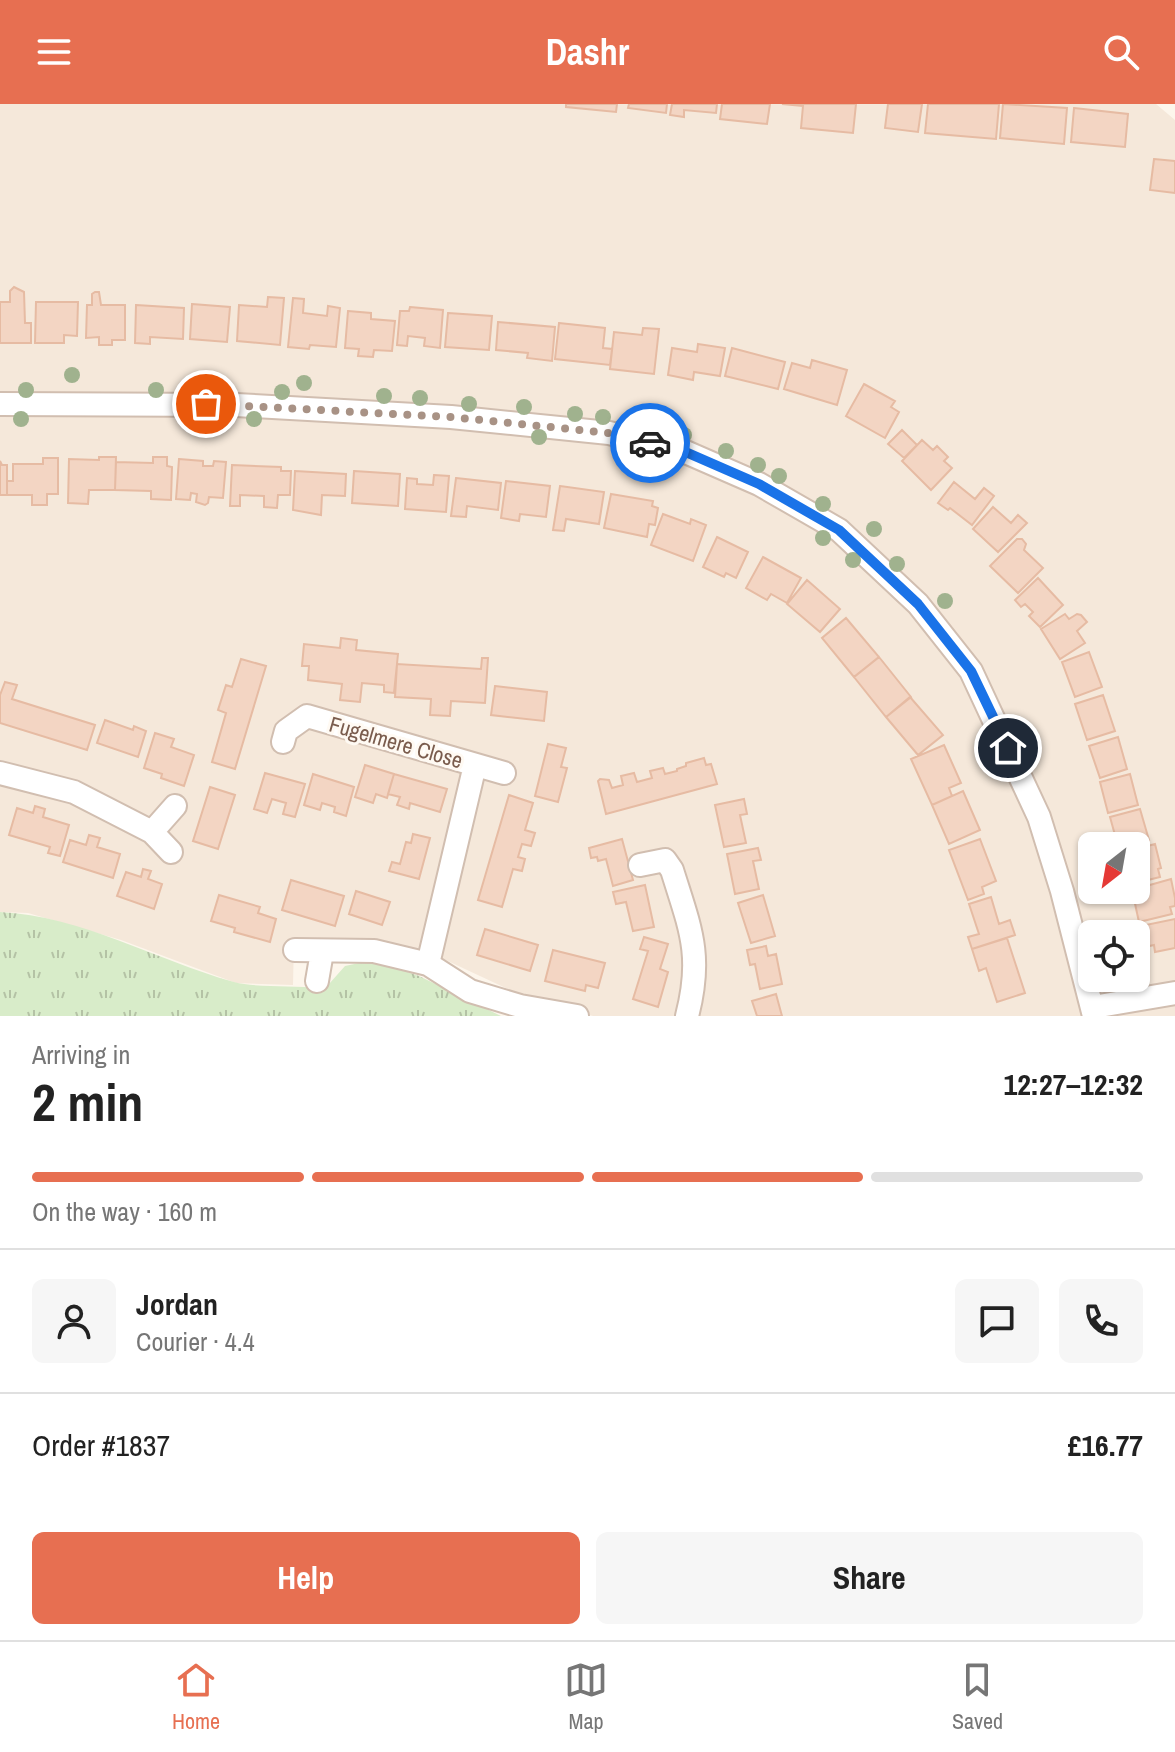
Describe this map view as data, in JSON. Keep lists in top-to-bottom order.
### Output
{
  "streets": {
    "street": ["Fugelmere Close"]
  },
  "north": "bottom left",
  "page": {
    "header": "Dashr",
    "heading": ["2 min", "Arriving in", "12:27–12:32"],
    "panel": [
      "Jordan",
      "Courier · 4.4",
      "Order #1837",
      "£16.77"
    ],
    "bar": "On the way · 160 m",
    "buttons": ["Help", "Share"],
    "tabs": ["Home", "Map", "Saved"]
  }
}
